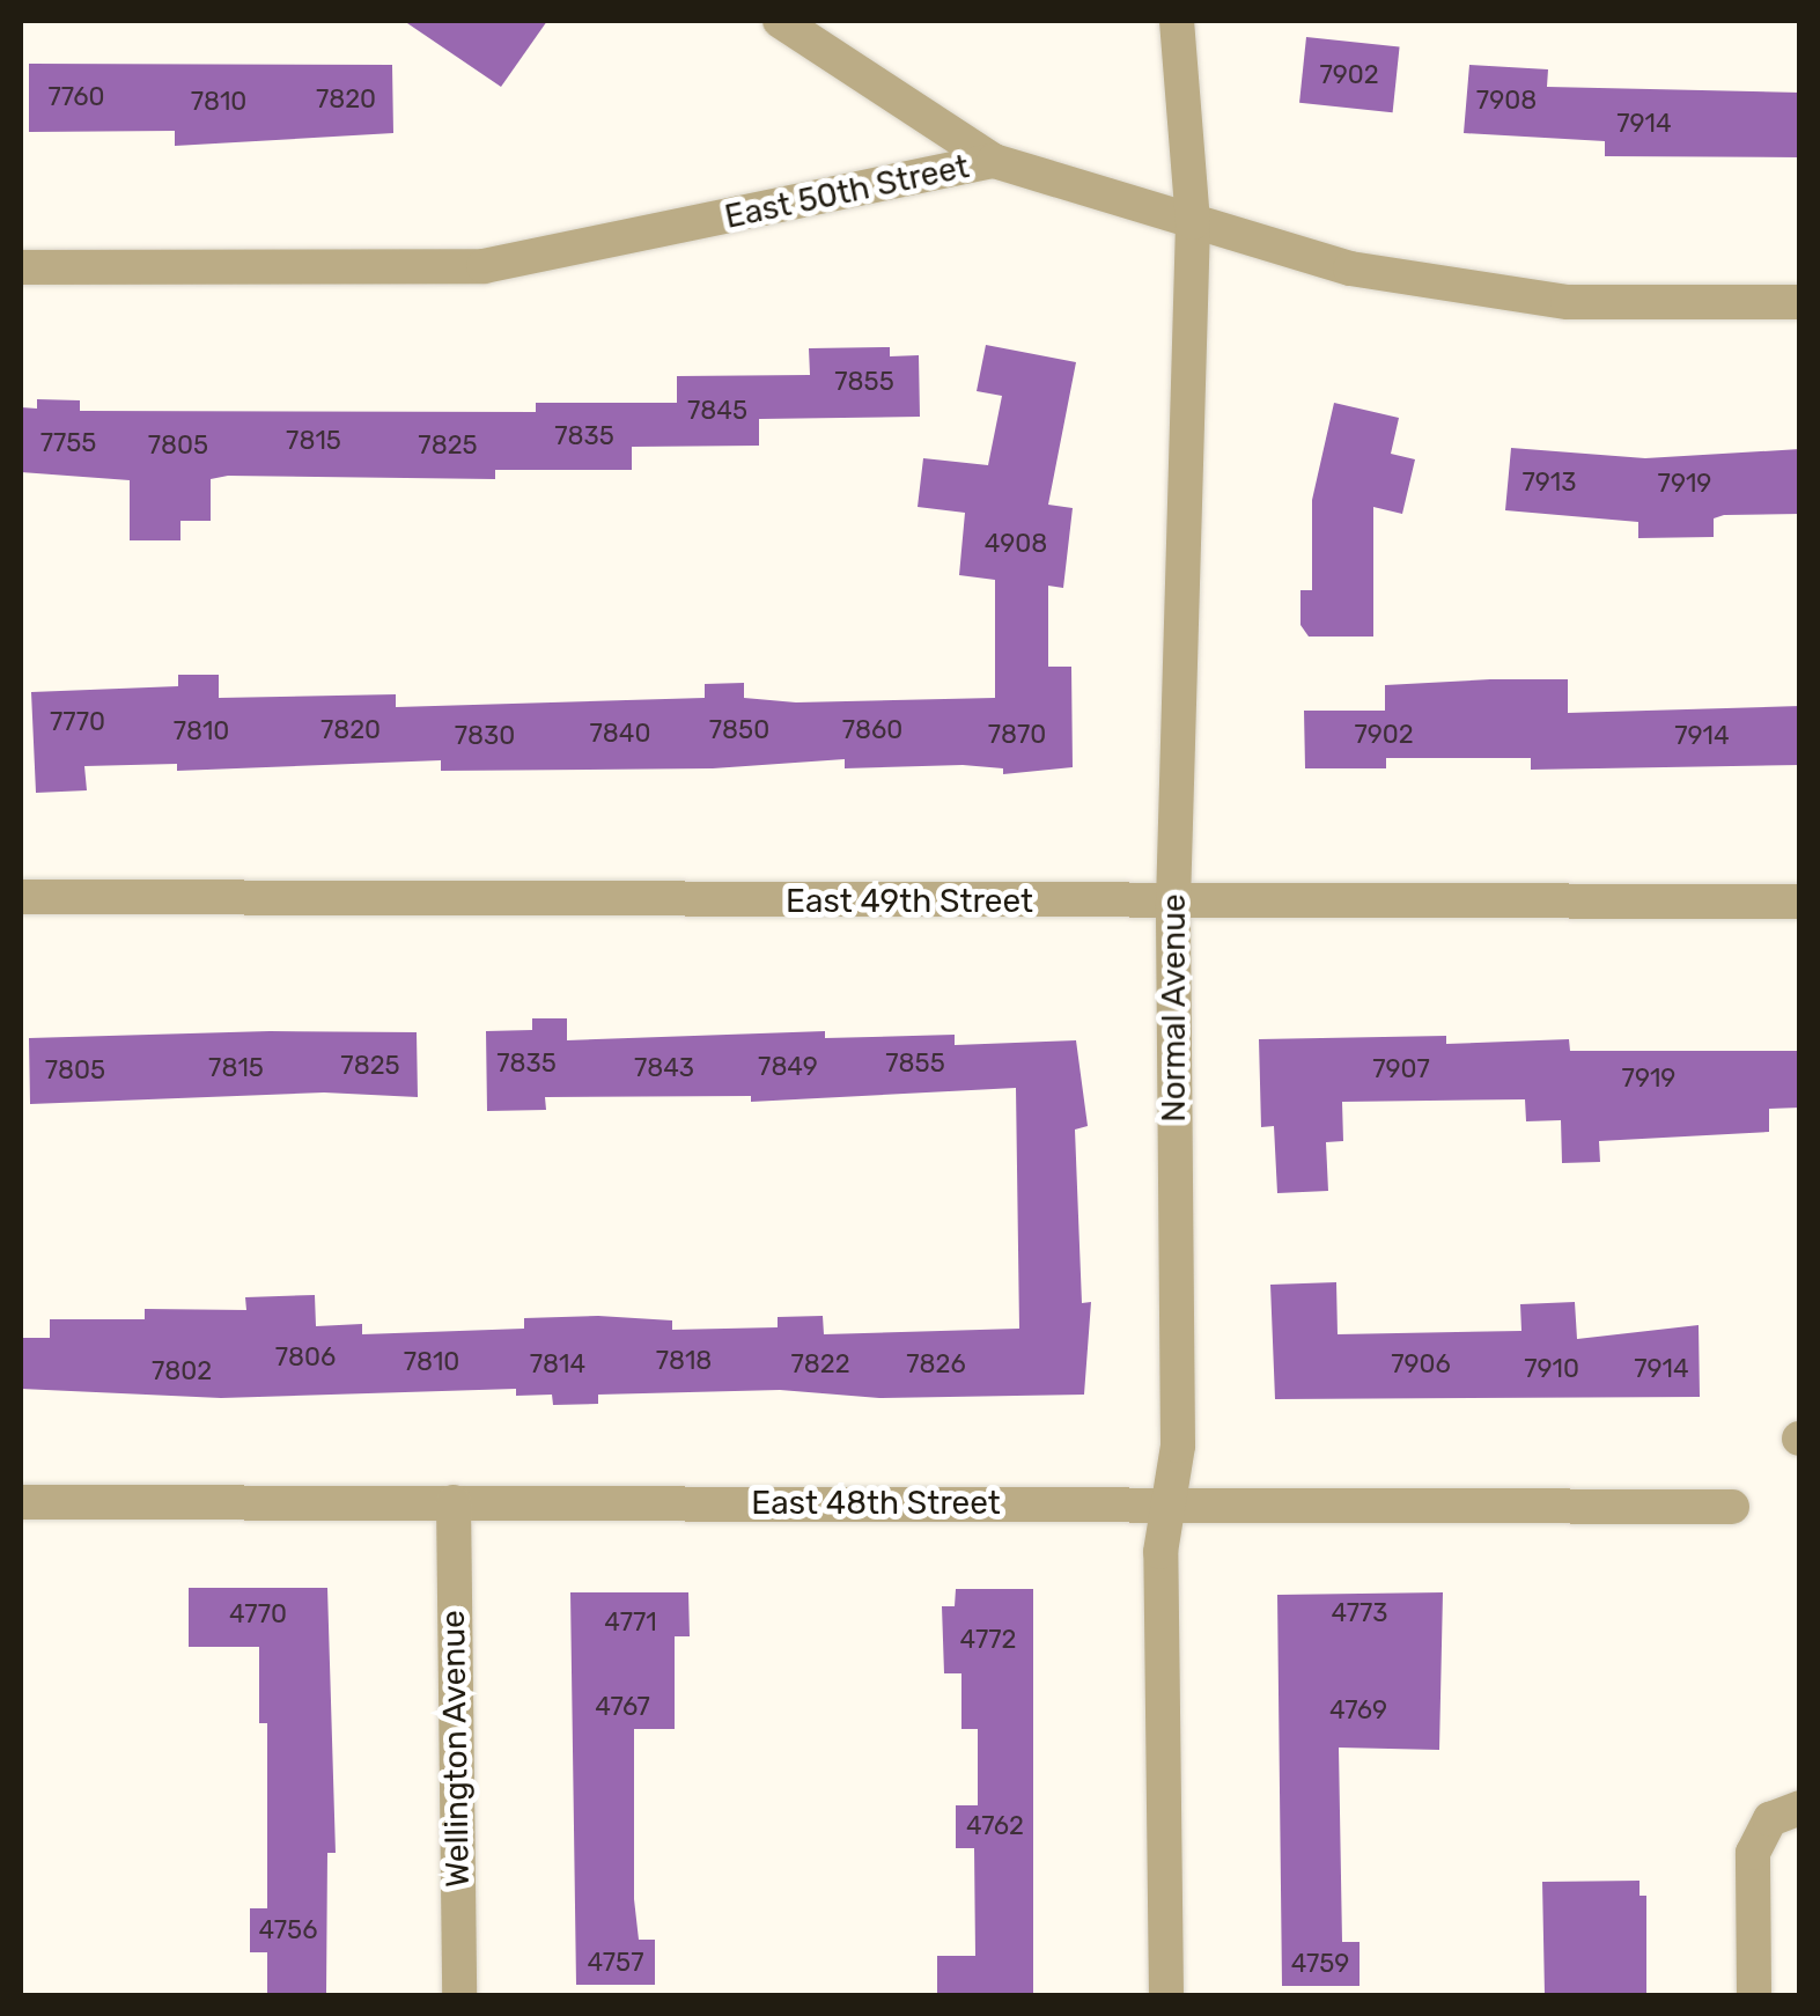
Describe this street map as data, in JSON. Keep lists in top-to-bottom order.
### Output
{
  "streets": {
    "street": [
      "East 50th Street",
      "East 49th Street",
      "Normal Avenue",
      "East 48th Street",
      "Wellington Avenue"
    ]
  },
  "crossings": [
    ["East 50th Street", "Normal Avenue"],
    ["East 49th Street", "Normal Avenue"],
    ["Normal Avenue", "East 48th Street"],
    ["East 48th Street", "Wellington Avenue"]
  ],
  "house_numbers": [
    "7902",
    "7760",
    "7820",
    "7908",
    "7810",
    "7914",
    "7855",
    "7845",
    "7835",
    "7815",
    "7755",
    "7805",
    "7825",
    "7913",
    "7919",
    "4908",
    "7770",
    "7820",
    "7850",
    "7860",
    "7810",
    "7840",
    "7870",
    "7902",
    "7830",
    "7914",
    "7835",
    "7855",
    "7825",
    "7849",
    "7815",
    "7843",
    "7907",
    "7805",
    "7919",
    "7806",
    "7818",
    "7810",
    "7814",
    "7822",
    "7826",
    "7906",
    "7910",
    "7914",
    "7802",
    "4773",
    "4770",
    "4771",
    "4772",
    "4767",
    "4769",
    "4762",
    "4756",
    "4757",
    "4759"
  ]
}
